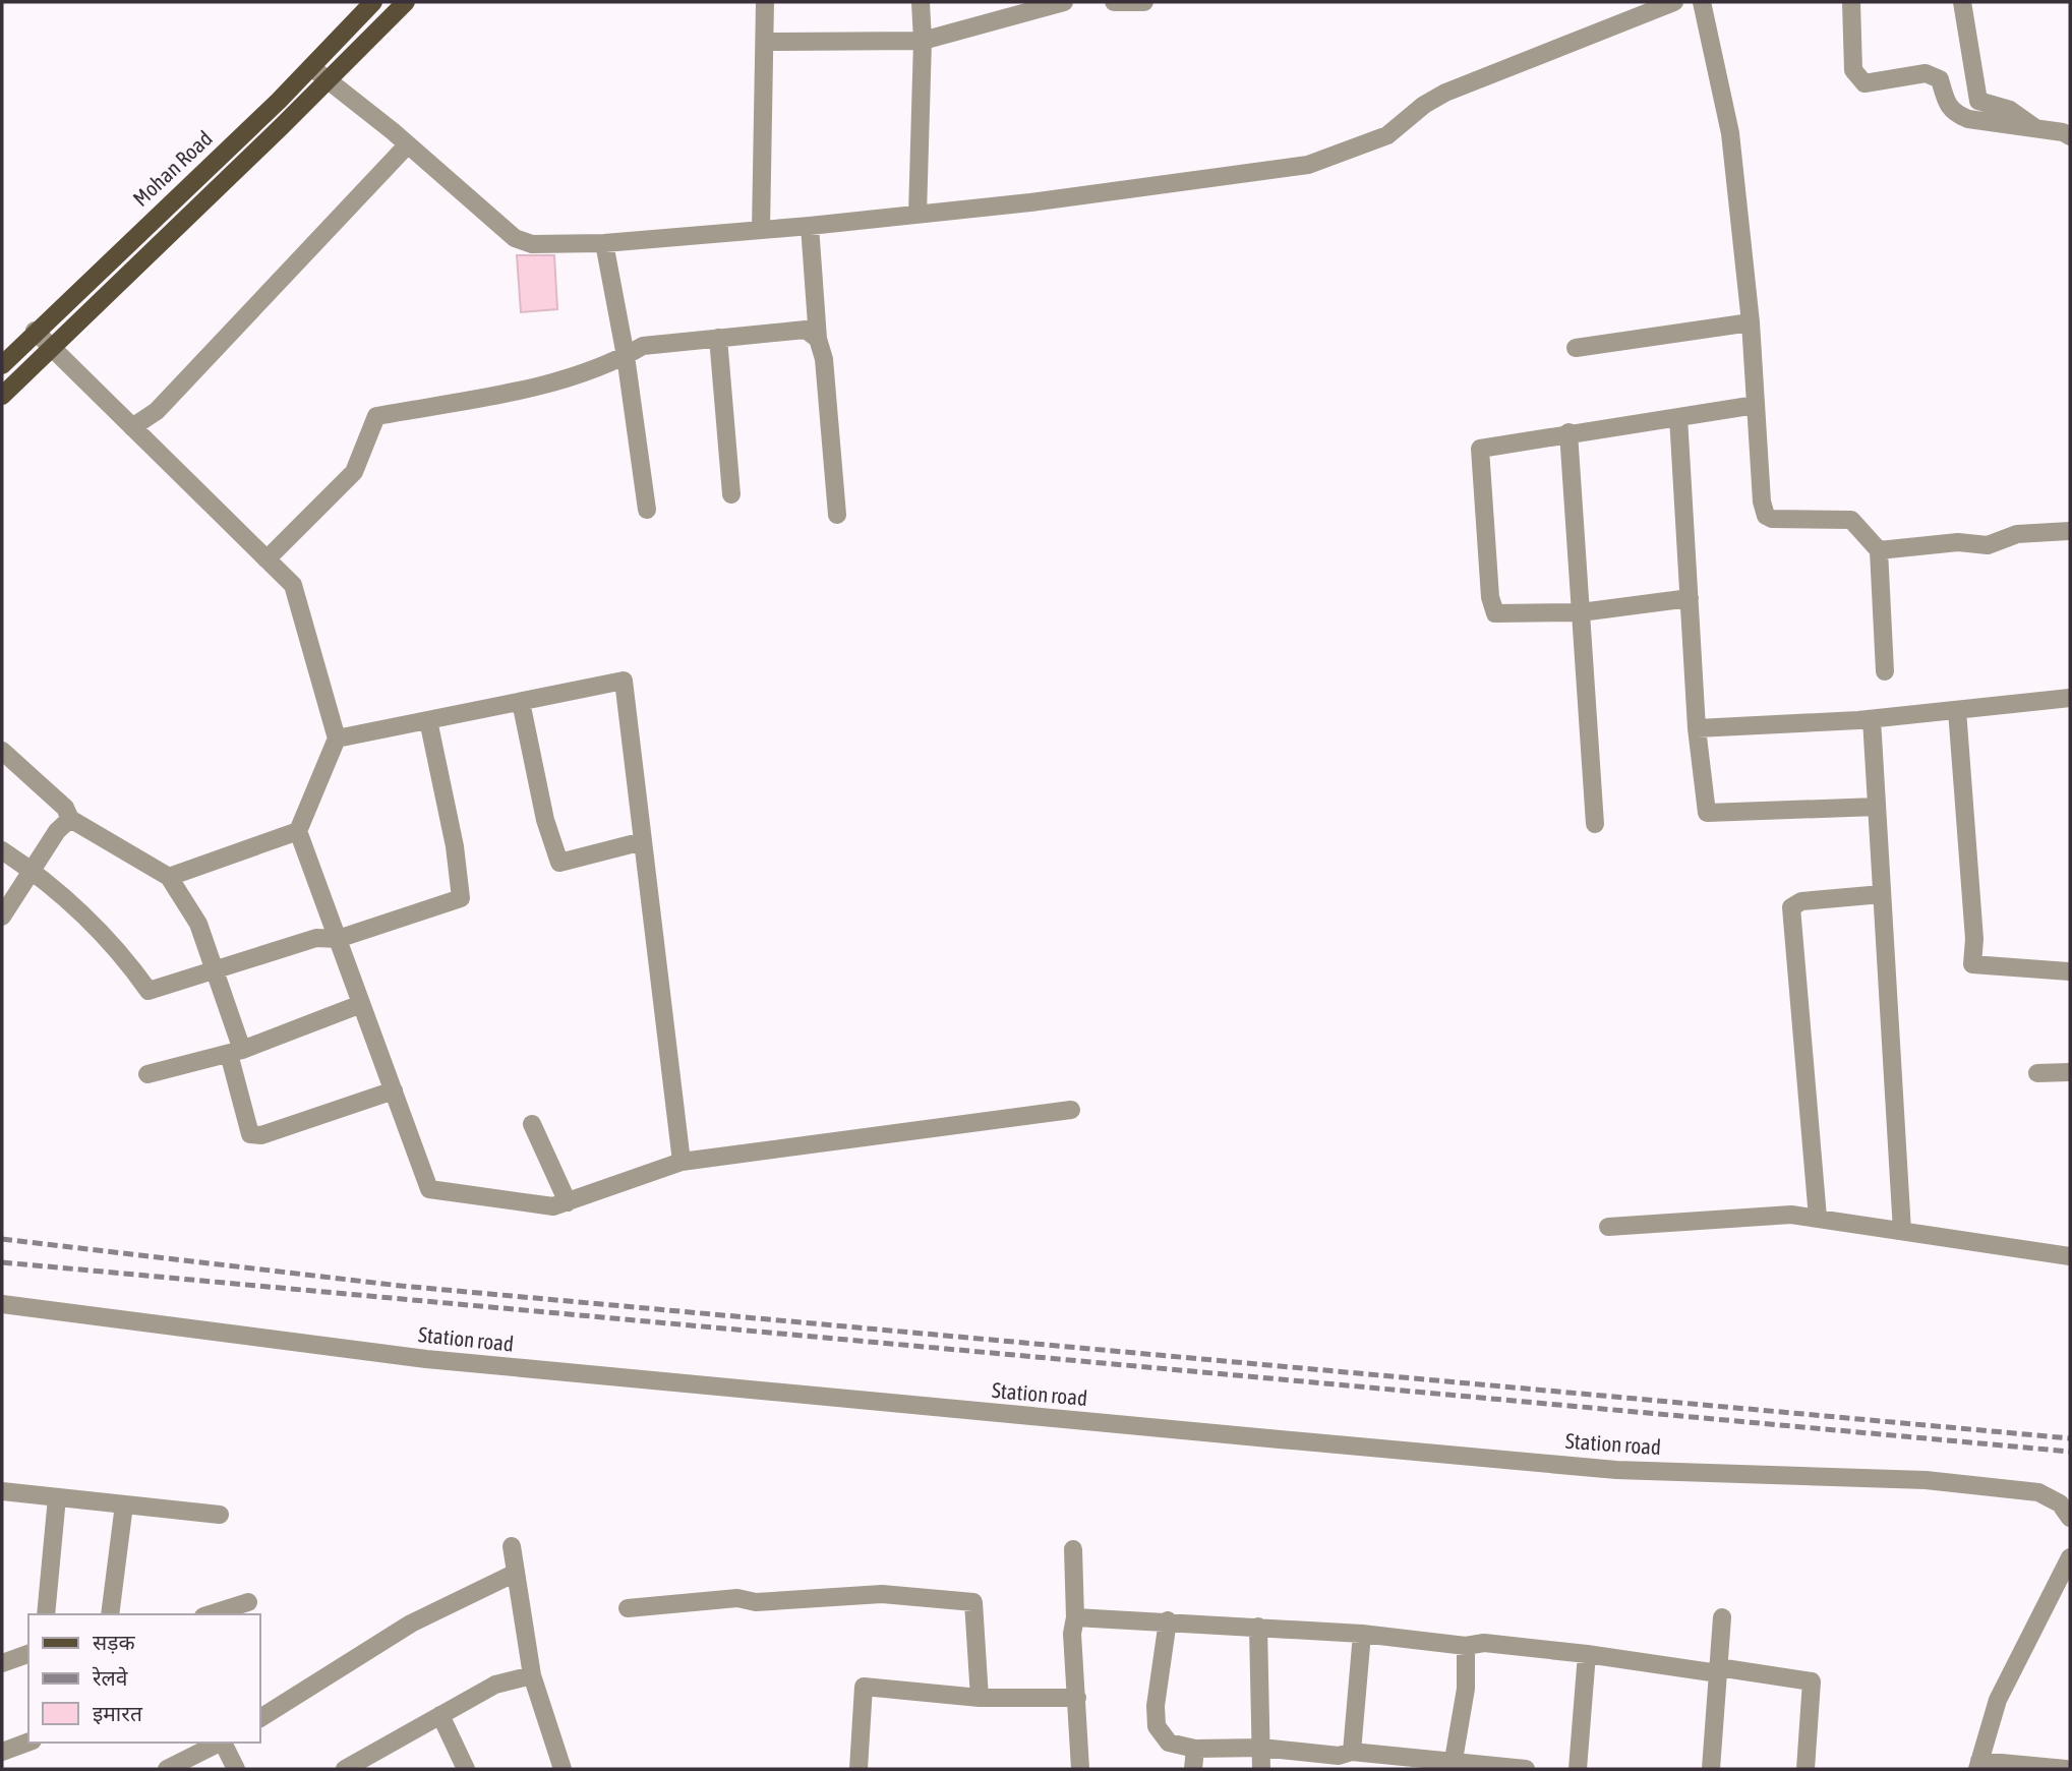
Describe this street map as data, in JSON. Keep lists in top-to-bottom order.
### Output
{
  "streets": {
    "main road": ["Mohan Road"],
    "street": ["Station road"]
  },
  "legend": ["सड़क", "रेलवे", "इमारत"]
}
